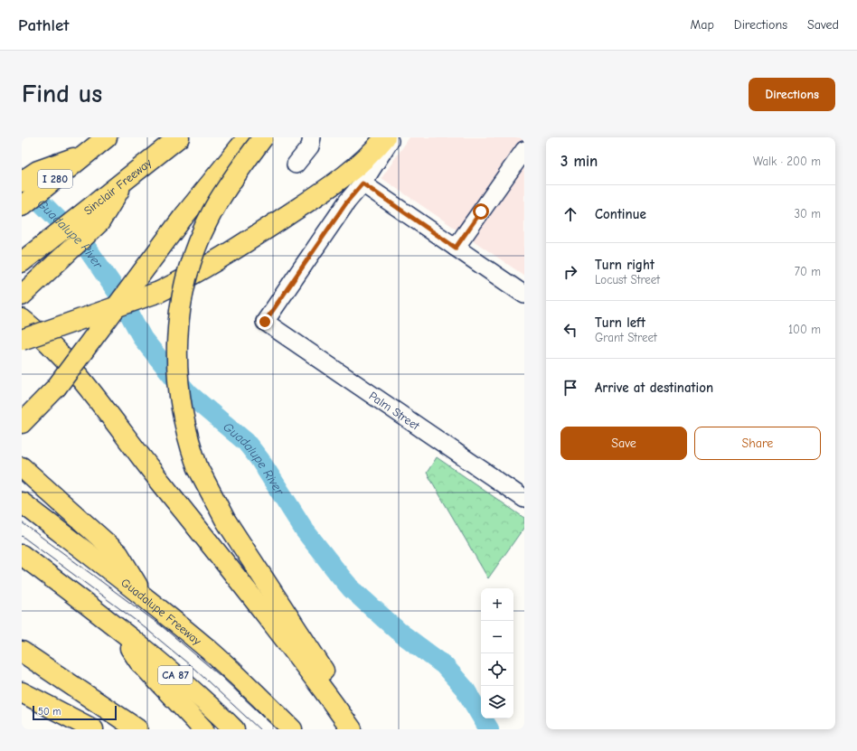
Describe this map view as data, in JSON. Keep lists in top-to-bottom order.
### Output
{
  "streets": {
    "highway": [
      "I 280",
      "Sinclair Freeway",
      "Guadalupe Freeway",
      "CA 87"
    ],
    "street": ["Palm Street"]
  },
  "water": ["Guadalupe River"],
  "scale_bar": "50 m",
  "page": {
    "header": "Pathlet",
    "nav": ["Map", "Directions", "Saved"],
    "buttons": [
      "Directions",
      ["Save", "Share"]
    ],
    "title": "Find us",
    "heading": ["3 min", "Walk · 200 m"],
    "list": [
      ["Continue", "30 m"],
      ["Turn right", "Locust Street", "70 m"],
      ["Turn left", "Grant Street", "100 m"],
      "Arrive at destination"
    ],
    "map_buttons": ["+", "−"],
    "scale": "50 m"
  }
}
